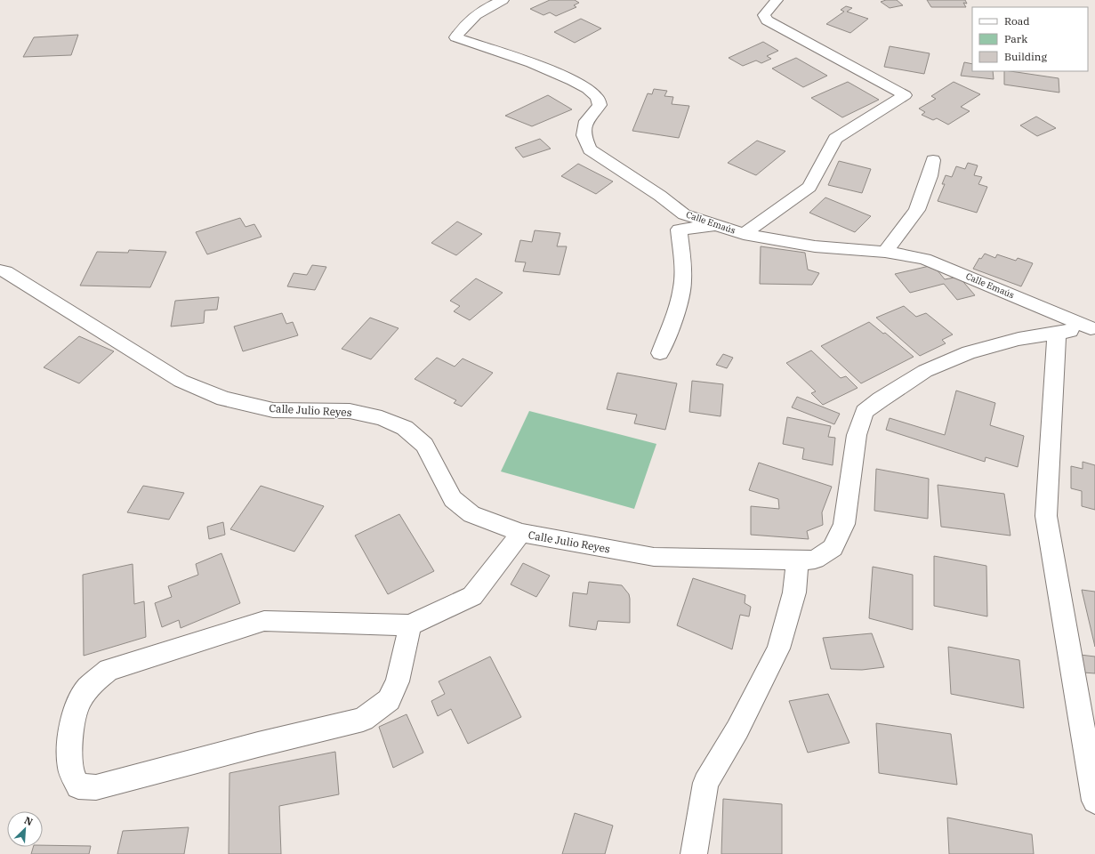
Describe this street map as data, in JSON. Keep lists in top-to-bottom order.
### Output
{
  "streets": {
    "street": ["Calle Emaús", "Calle Julio Reyes"]
  },
  "crossings": [
    ["Calle Emaús", "Calle Julio Reyes"]
  ],
  "legend": ["Road", "Park", "Building"],
  "north": "top right"
}
